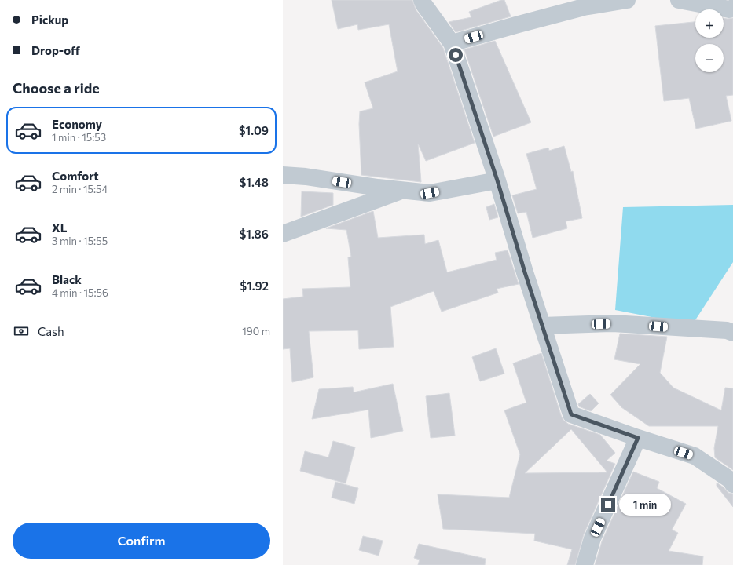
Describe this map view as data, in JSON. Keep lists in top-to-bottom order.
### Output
{
  "page": {
    "banner": ["Pickup", "Drop-off"],
    "map_buttons": ["+", "−"],
    "heading": "Choose a ride",
    "list": [
      {
        "name": "Economy",
        "note": "1 min · 15:53",
        "value": "$1.09"
      },
      {
        "name": "Comfort",
        "note": "2 min · 15:54",
        "value": "$1.48"
      },
      {
        "name": "XL",
        "note": "3 min · 15:55",
        "value": "$1.86"
      },
      {
        "name": "Black",
        "note": "4 min · 15:56",
        "value": "$1.92"
      }
    ],
    "pay": ["Cash", "190 m"],
    "bubble": "1 min",
    "buttons": "Confirm"
  }
}
